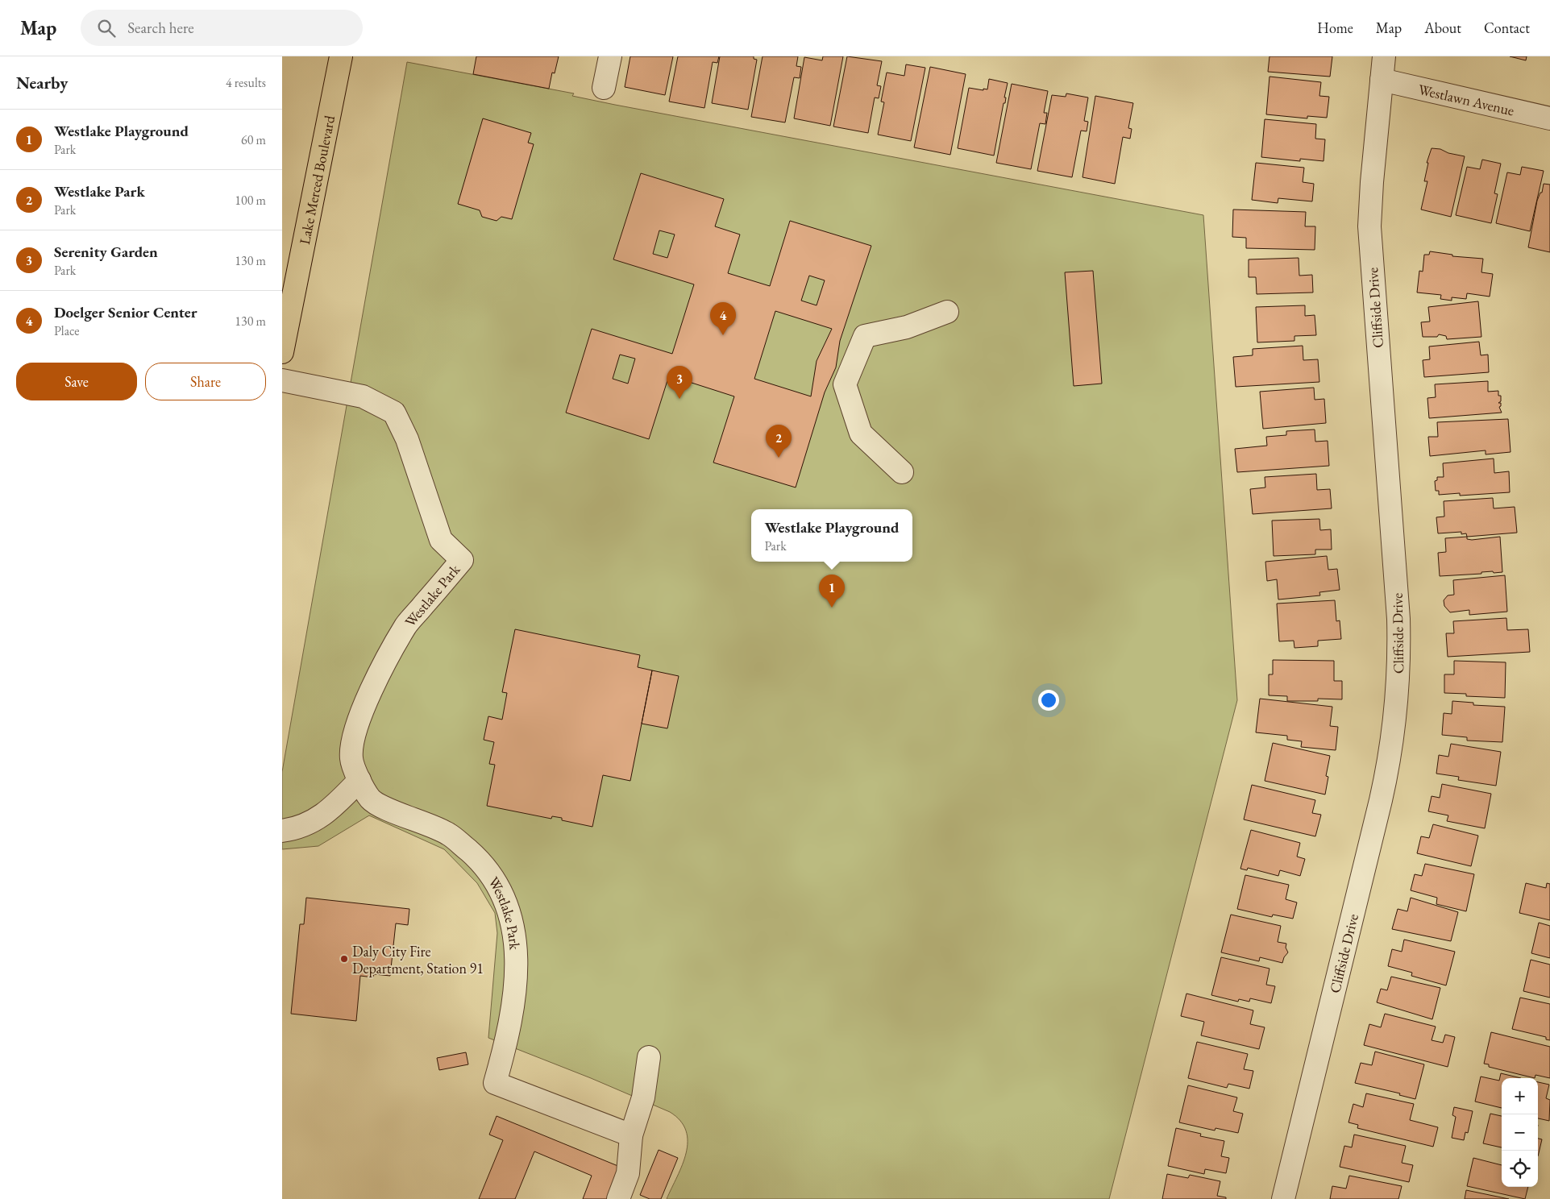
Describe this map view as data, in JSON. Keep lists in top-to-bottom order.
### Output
{
  "streets": {
    "main road": ["Lake Merced Boulevard"],
    "street": ["Westlawn Avenue", "Cliffside Drive", "Westlake Park"]
  },
  "crossings": [
    ["Westlawn Avenue", "Cliffside Drive"]
  ],
  "places": ["Daly City Fire Department, Station 91"],
  "page": {
    "header": "Map",
    "search": "Search here",
    "nav": [
      "Home",
      "Map",
      "About",
      "Contact"
    ],
    "heading": ["Nearby", "4 results"],
    "list": [
      {
        "mark": "1",
        "name": "Westlake Playground",
        "note": "Park",
        "value": "60 m"
      },
      {
        "mark": "2",
        "name": "Westlake Park",
        "note": "Park",
        "value": "100 m"
      },
      {
        "mark": "3",
        "name": "Serenity Garden",
        "note": "Park",
        "value": "130 m"
      },
      {
        "mark": "4",
        "name": "Doelger Senior Center",
        "note": "Place",
        "value": "130 m"
      }
    ],
    "pins": [
      "4",
      "3",
      "2",
      "1"
    ],
    "buttons": ["Save", "Share"],
    "popup": ["Westlake Playground", "Park"],
    "map_buttons": ["+", "−"]
  }
}
